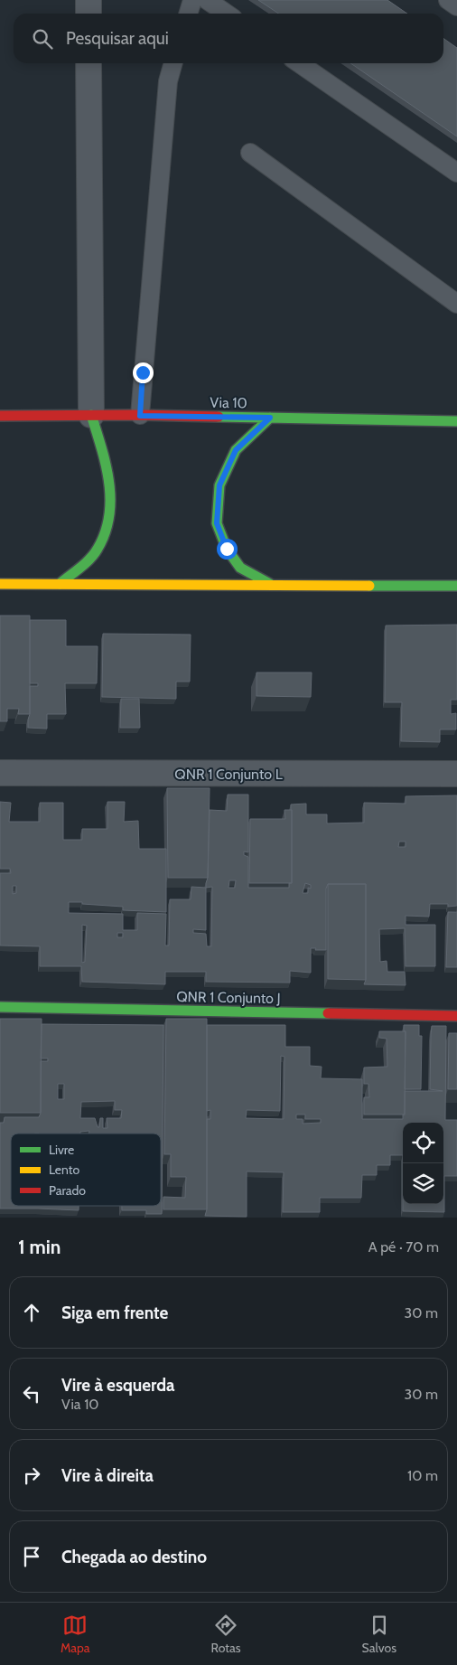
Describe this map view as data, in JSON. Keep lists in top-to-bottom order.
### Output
{
  "streets": {
    "main road": ["Via 10", "QNR 1 Conjunto J"],
    "street": ["QNR 1 Conjunto L"]
  },
  "legend": ["Livre", "Lento", "Parado"],
  "page": {
    "search": "Pesquisar aqui",
    "heading": ["1 min", "A pé · 70 m"],
    "list": [
      ["Siga em frente", "30 m"],
      ["Vire à esquerda", "Via 10", "30 m"],
      ["Vire à direita", "10 m"],
      "Chegada ao destino"
    ],
    "nav": ["Mapa", "Rotas", "Salvos"]
  }
}
